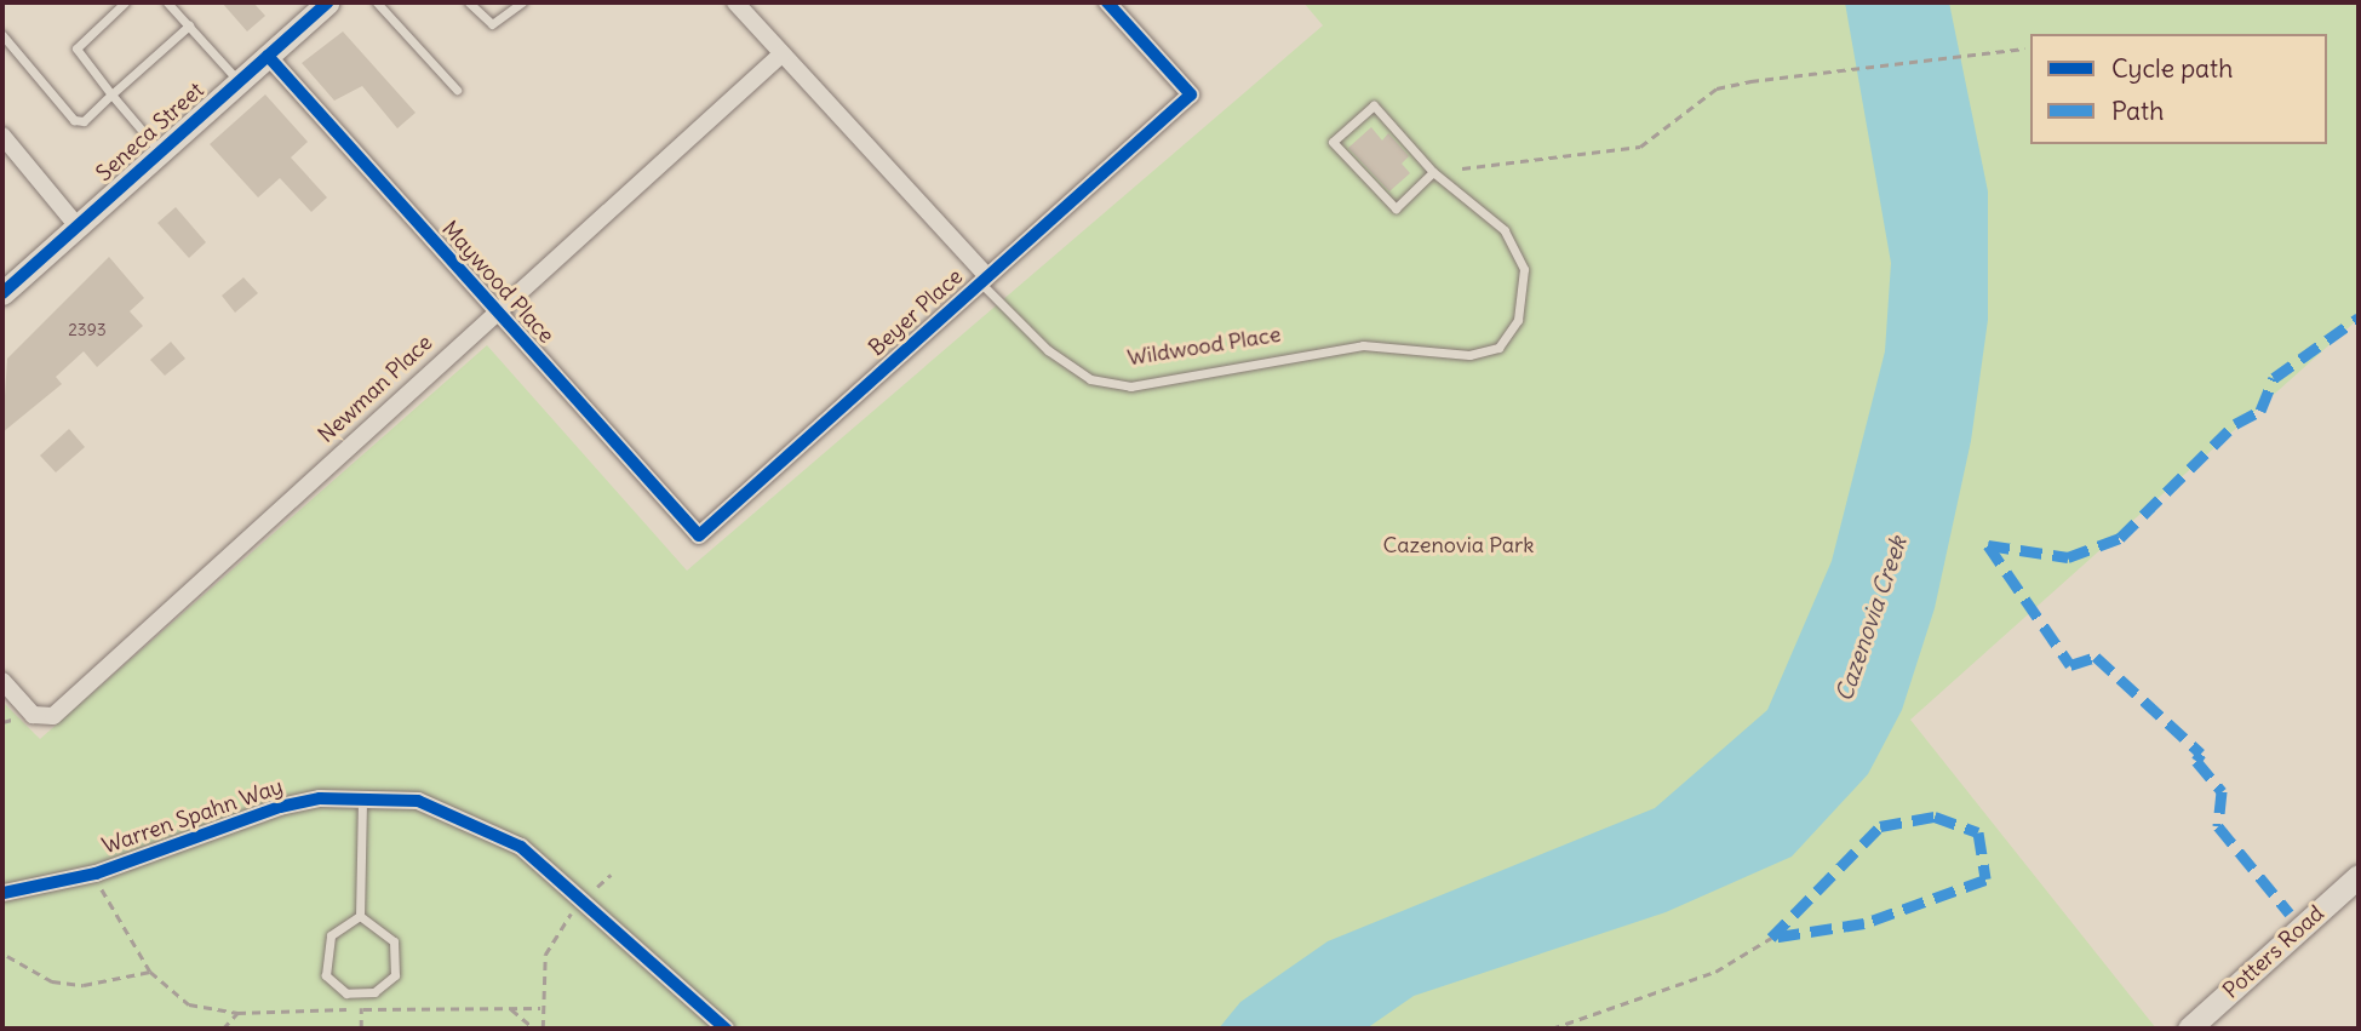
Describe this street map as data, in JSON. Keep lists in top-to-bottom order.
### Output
{
  "streets": {
    "main road": ["Seneca Street", "Potters Road"],
    "street": [
      "Maywood Place",
      "Beyer Place",
      "Wildwood Place",
      "Newman Place",
      "Warren Spahn Way"
    ]
  },
  "crossings": [
    ["Seneca Street", "Maywood Place"],
    ["Maywood Place", "Beyer Place"],
    ["Maywood Place", "Newman Place"],
    ["Beyer Place", "Wildwood Place"],
    ["Wildwood Place", "Newman Place"]
  ],
  "water": ["Cazenovia Creek"],
  "parks": ["Cazenovia Park"],
  "house_numbers": ["2393"],
  "legend": ["Cycle path", "Path"]
}
